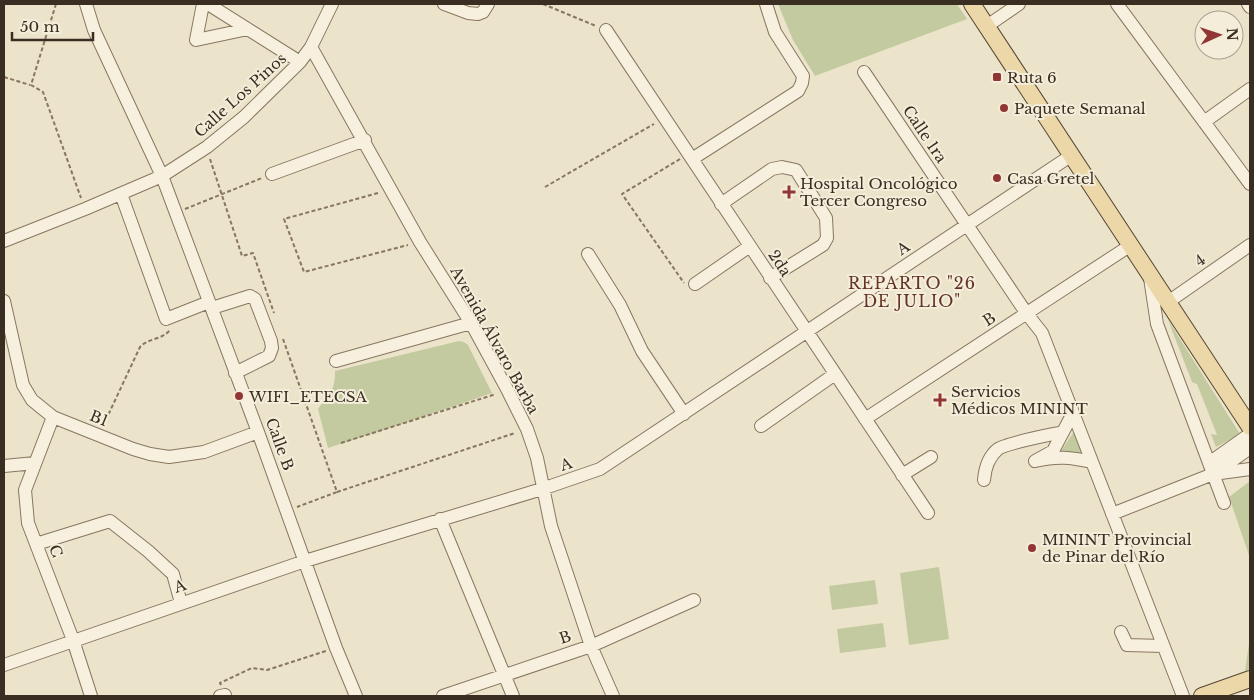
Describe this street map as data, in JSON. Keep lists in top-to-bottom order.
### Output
{
  "streets": {
    "street": [
      "Calle Los Pinos",
      "Calle 1ra",
      "A",
      "4",
      "2da",
      "B",
      "Avenida Álvaro Barba",
      "B1",
      "Calle B",
      "C"
    ]
  },
  "crossings": [
    ["Calle Los Pinos", "Avenida Álvaro Barba"],
    ["Calle Los Pinos", "Calle B"],
    ["Calle 1ra", "A"],
    ["Calle 1ra", "B"],
    ["A", "2da"],
    ["A", "Avenida Álvaro Barba"],
    ["A", "Calle B"],
    ["A", "C"],
    ["2da", "B"],
    ["B", "Avenida Álvaro Barba"],
    ["B1", "Calle B"],
    ["B1", "C"]
  ],
  "districts": ["REPARTO \"26 DE JULIO\""],
  "places": {
    "transit": ["Ruta 6"],
    "other": [
      "Paquete Semanal",
      "Casa Gretel",
      "WIFI_ETECSA",
      "MININT Provincial de Pinar del Río"
    ],
    "health": ["Hospital Oncológico Tercer Congreso", "Servicios Médicos MININT"]
  },
  "scale_bar": "50 m",
  "north": "right"
}
